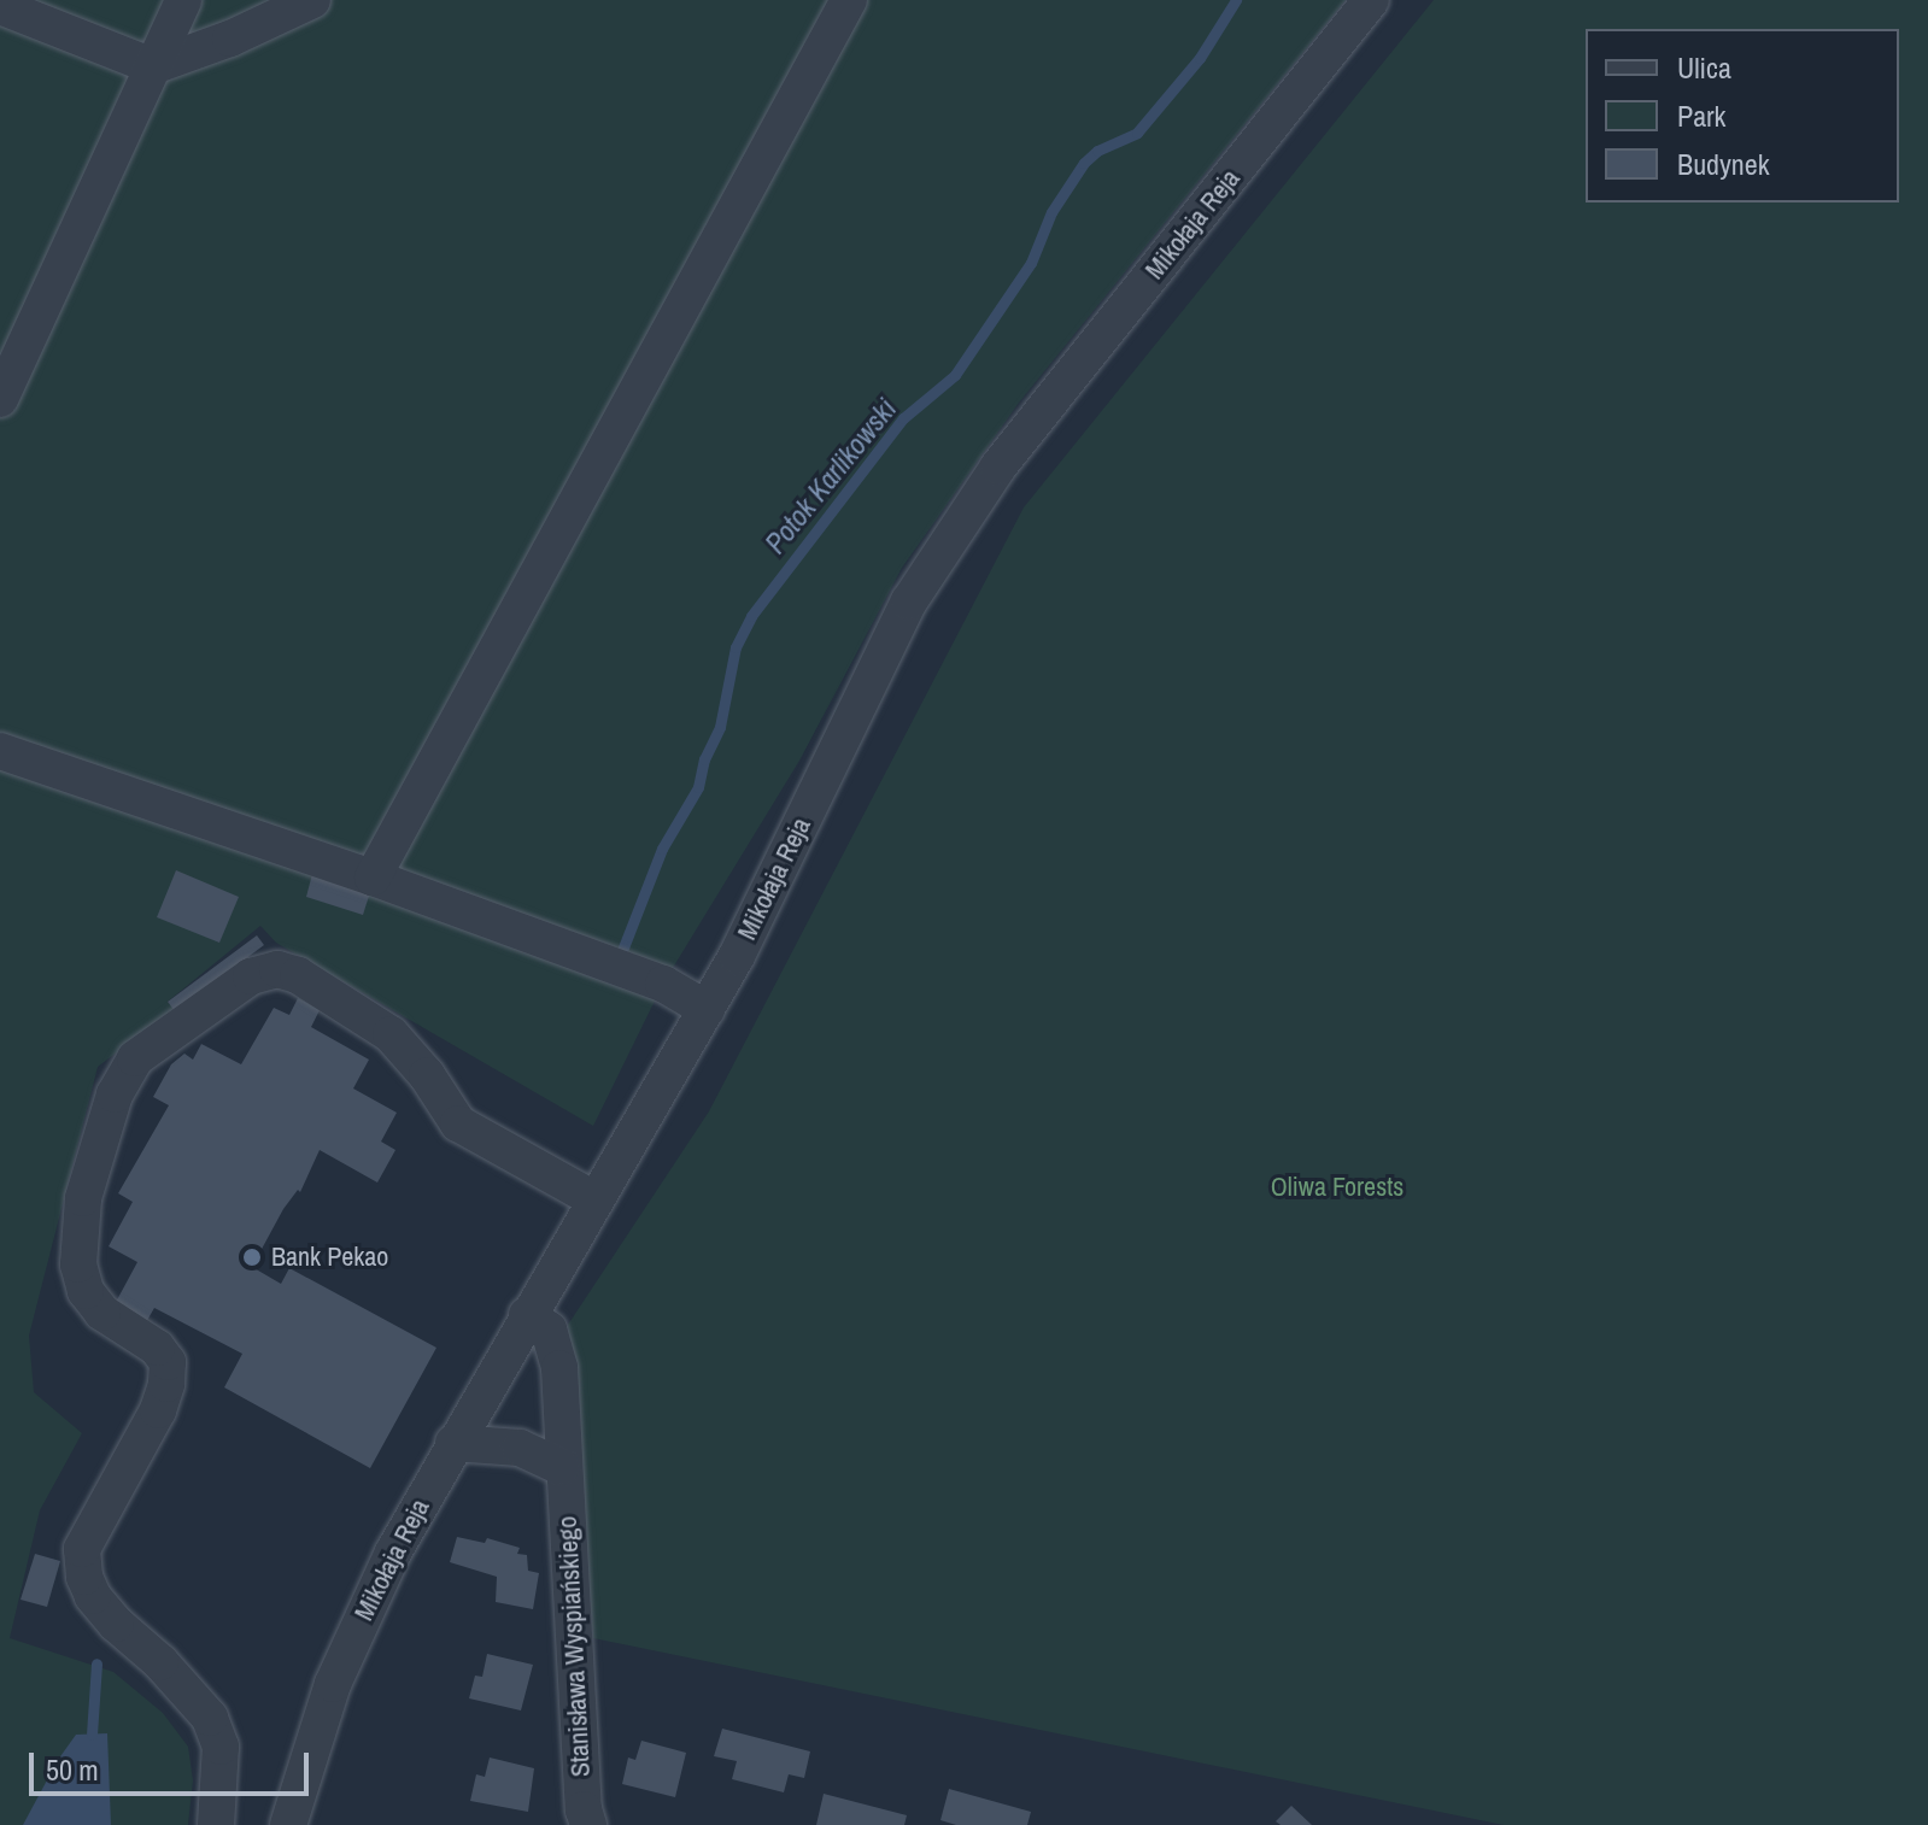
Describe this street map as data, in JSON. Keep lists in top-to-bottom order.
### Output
{
  "streets": {
    "street": ["Mikołaja Reja", "Stanisława Wyspiańskiego"]
  },
  "crossings": [
    ["Mikołaja Reja", "Stanisława Wyspiańskiego"]
  ],
  "water": ["Potok Karlikowski"],
  "parks": ["Oliwa Forests"],
  "places": ["Bank Pekao"],
  "legend": ["Ulica", "Park", "Budynek"],
  "scale_bar": "50 m"
}
